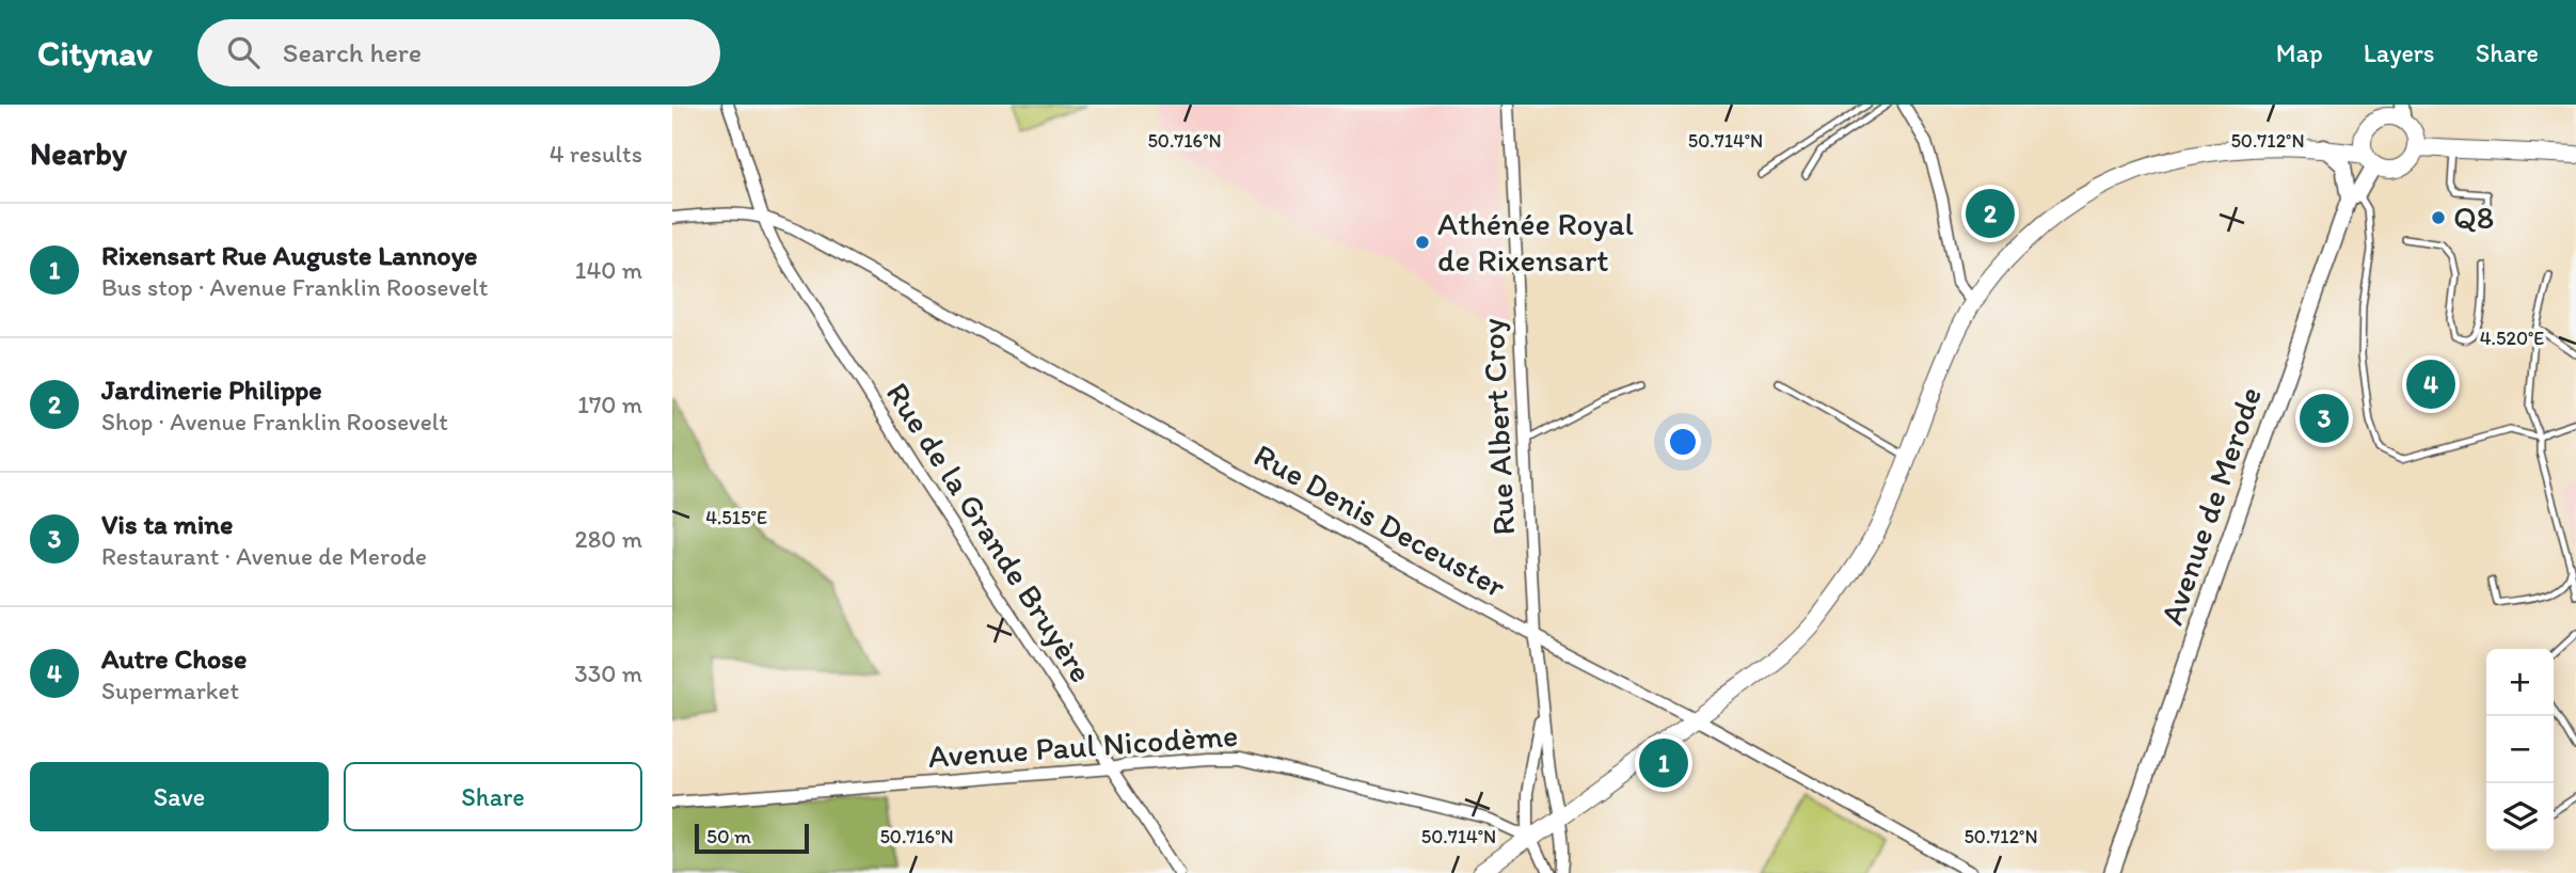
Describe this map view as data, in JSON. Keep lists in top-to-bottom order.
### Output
{
  "streets": {
    "street": [
      "Rue Albert Croy",
      "Avenue de Merode",
      "Rue Denis Deceuster",
      "Rue de la Grande Bruyère",
      "Avenue Paul Nicodème"
    ]
  },
  "crossings": [
    ["Rue Albert Croy", "Rue Denis Deceuster"],
    ["Rue Albert Croy", "Avenue Paul Nicodème"],
    ["Rue Denis Deceuster", "Rue de la Grande Bruyère"],
    ["Rue de la Grande Bruyère", "Avenue Paul Nicodème"]
  ],
  "places": ["Q8", "Athénée Royal de Rixensart"],
  "scale_bar": "50 m",
  "page": {
    "header": "Citynav",
    "search": "Search here",
    "nav": ["Map", "Layers", "Share"],
    "heading": ["Nearby", "4 results"],
    "pins": [
      "2",
      "4",
      "3",
      "1"
    ],
    "list": [
      {
        "mark": "1",
        "name": "Rixensart Rue Auguste Lannoye",
        "note": "Bus stop · Avenue Franklin Roosevelt",
        "value": "140 m"
      },
      {
        "mark": "2",
        "name": "Jardinerie Philippe",
        "note": "Shop · Avenue Franklin Roosevelt",
        "value": "170 m"
      },
      {
        "mark": "3",
        "name": "Vis ta mine",
        "note": "Restaurant · Avenue de Merode",
        "value": "280 m"
      },
      {
        "mark": "4",
        "name": "Autre Chose",
        "note": "Supermarket",
        "value": "330 m"
      }
    ],
    "map_buttons": ["+", "−"],
    "buttons": ["Save", "Share"],
    "scale": "50 m"
  },
  "coordinates": [
    "50.716°N",
    "50.714°N",
    "50.712°N",
    "4.520°E",
    "4.515°E"
  ]
}
